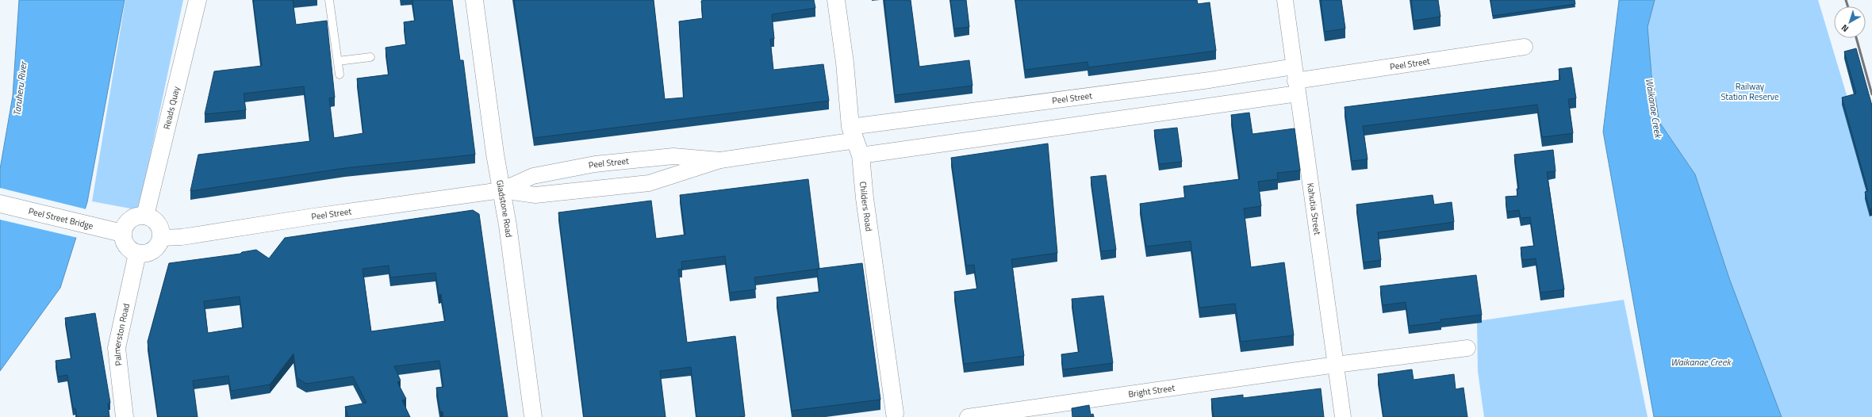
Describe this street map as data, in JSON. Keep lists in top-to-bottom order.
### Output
{
  "streets": {
    "street": [
      "Peel Street",
      "Reads Quay",
      "Childers Road",
      "Gladstone Road",
      "Kahutia Street",
      "Peel Street Bridge",
      "Palmerston Road",
      "Bright Street"
    ]
  },
  "crossings": [
    ["Peel Street", "Reads Quay"],
    ["Peel Street", "Childers Road"],
    ["Peel Street", "Gladstone Road"],
    ["Peel Street", "Kahutia Street"],
    ["Peel Street", "Peel Street Bridge"],
    ["Peel Street", "Palmerston Road"],
    ["Reads Quay", "Peel Street Bridge"],
    ["Reads Quay", "Palmerston Road"],
    ["Kahutia Street", "Bright Street"],
    ["Peel Street Bridge", "Palmerston Road"]
  ],
  "water": ["Taruheru River", "Waikanae Creek"],
  "parks": ["Railway Station Reserve"],
  "north": "bottom left"
}
